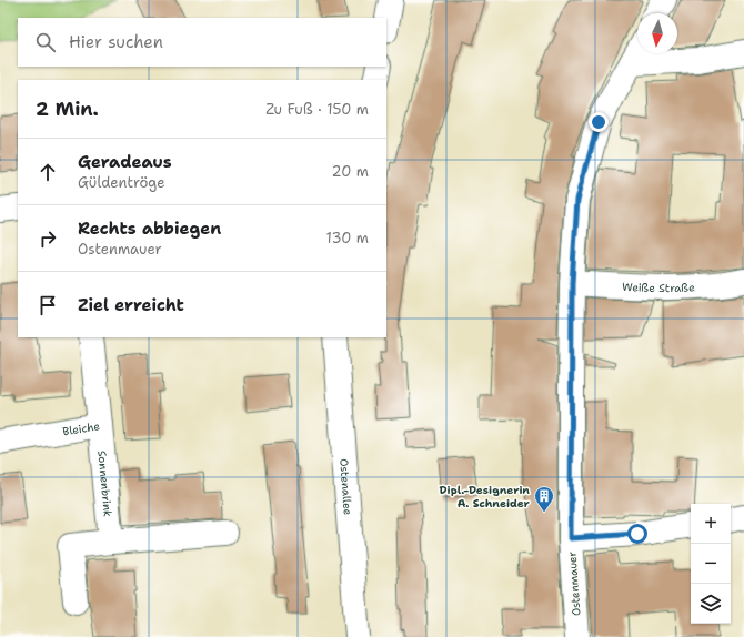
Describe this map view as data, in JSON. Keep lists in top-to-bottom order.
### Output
{
  "streets": {
    "street": [
      "Weiße Straße",
      "Bleiche",
      "Sonnenbrink",
      "Ostenallee",
      "Ostenmauer"
    ]
  },
  "crossings": [
    ["Weiße Straße", "Ostenmauer"],
    ["Bleiche", "Sonnenbrink"]
  ],
  "places": {
    "building": ["Dipl.-Designerin A. Schneider"]
  },
  "north": "bottom",
  "page": {
    "search": "Hier suchen",
    "heading": ["2 Min.", "Zu Fuß · 150 m"],
    "list": [
      ["Geradeaus", "Güldentröge", "20 m"],
      ["Rechts abbiegen", "Ostenmauer", "130 m"],
      "Ziel erreicht"
    ],
    "map_buttons": ["+", "−"]
  }
}
